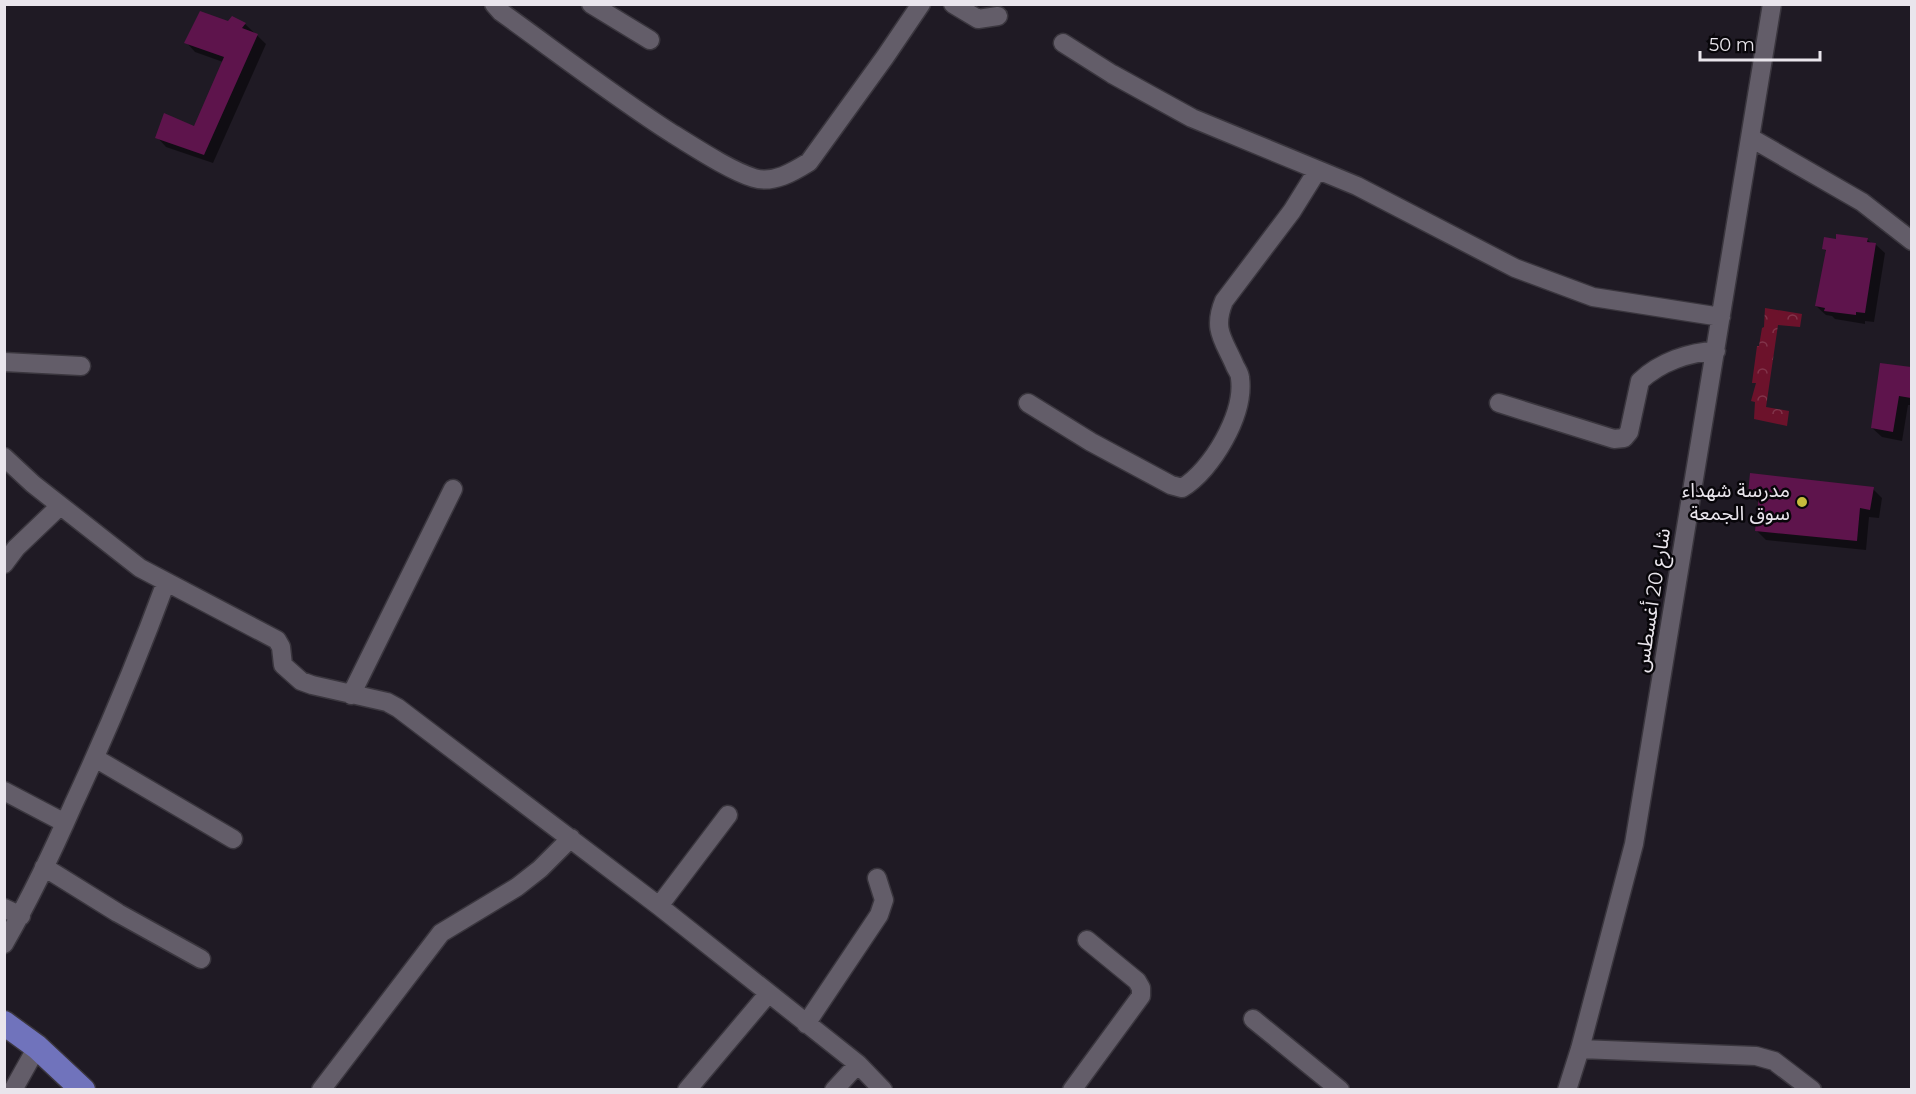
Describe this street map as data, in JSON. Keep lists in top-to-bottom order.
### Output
{
  "streets": {
    "street": ["شارع 20 أغسطس"]
  },
  "places": ["مدرسة شهداء سوق الجمعة"],
  "scale_bar": "50 m"
}
